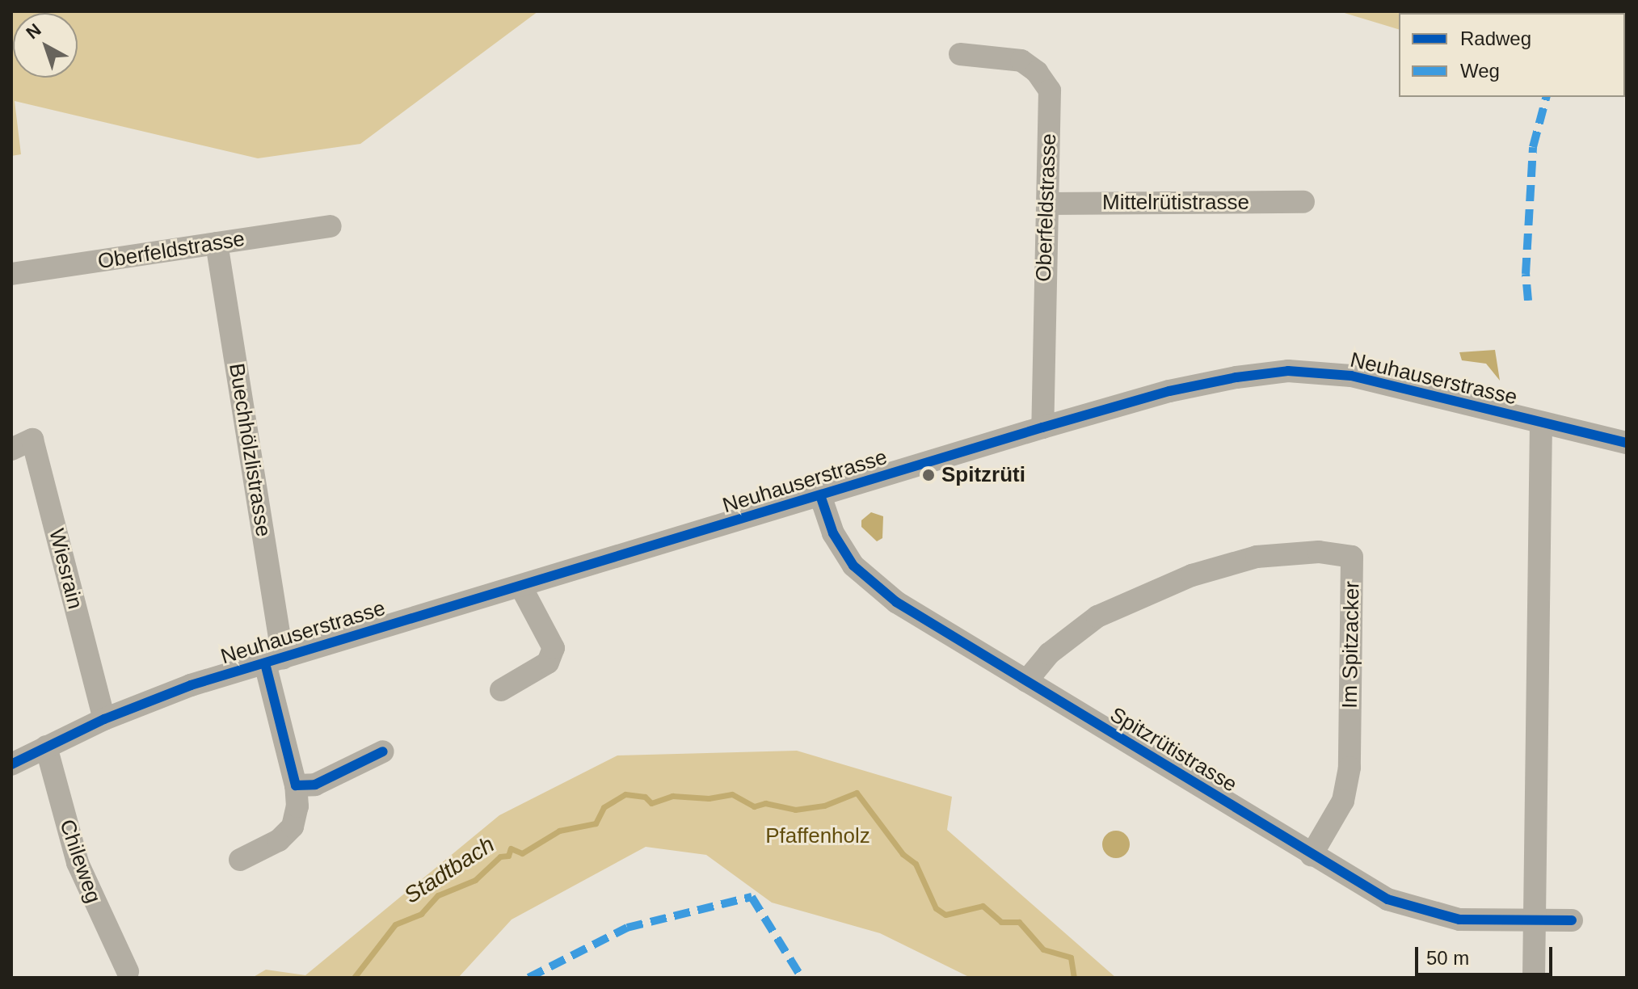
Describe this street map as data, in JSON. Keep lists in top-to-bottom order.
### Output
{
  "streets": {
    "street": [
      "Mittelrütistrasse",
      "Oberfeldstrasse",
      "Neuhauserstrasse",
      "Buechhölzlistrasse",
      "Wiesrain",
      "Im Spitzacker",
      "Spitzrütistrasse",
      "Chileweg"
    ]
  },
  "crossings": [
    ["Mittelrütistrasse", "Oberfeldstrasse"],
    ["Oberfeldstrasse", "Neuhauserstrasse"],
    ["Oberfeldstrasse", "Buechhölzlistrasse"],
    ["Neuhauserstrasse", "Buechhölzlistrasse"],
    ["Neuhauserstrasse", "Wiesrain"],
    ["Neuhauserstrasse", "Spitzrütistrasse"],
    ["Neuhauserstrasse", "Chileweg"],
    ["Im Spitzacker", "Spitzrütistrasse"]
  ],
  "water": ["Stadtbach"],
  "parks": ["Pfaffenholz"],
  "places": ["Spitzrüti"],
  "legend": ["Radweg", "Weg"],
  "scale_bar": "50 m",
  "north": "top left"
}
